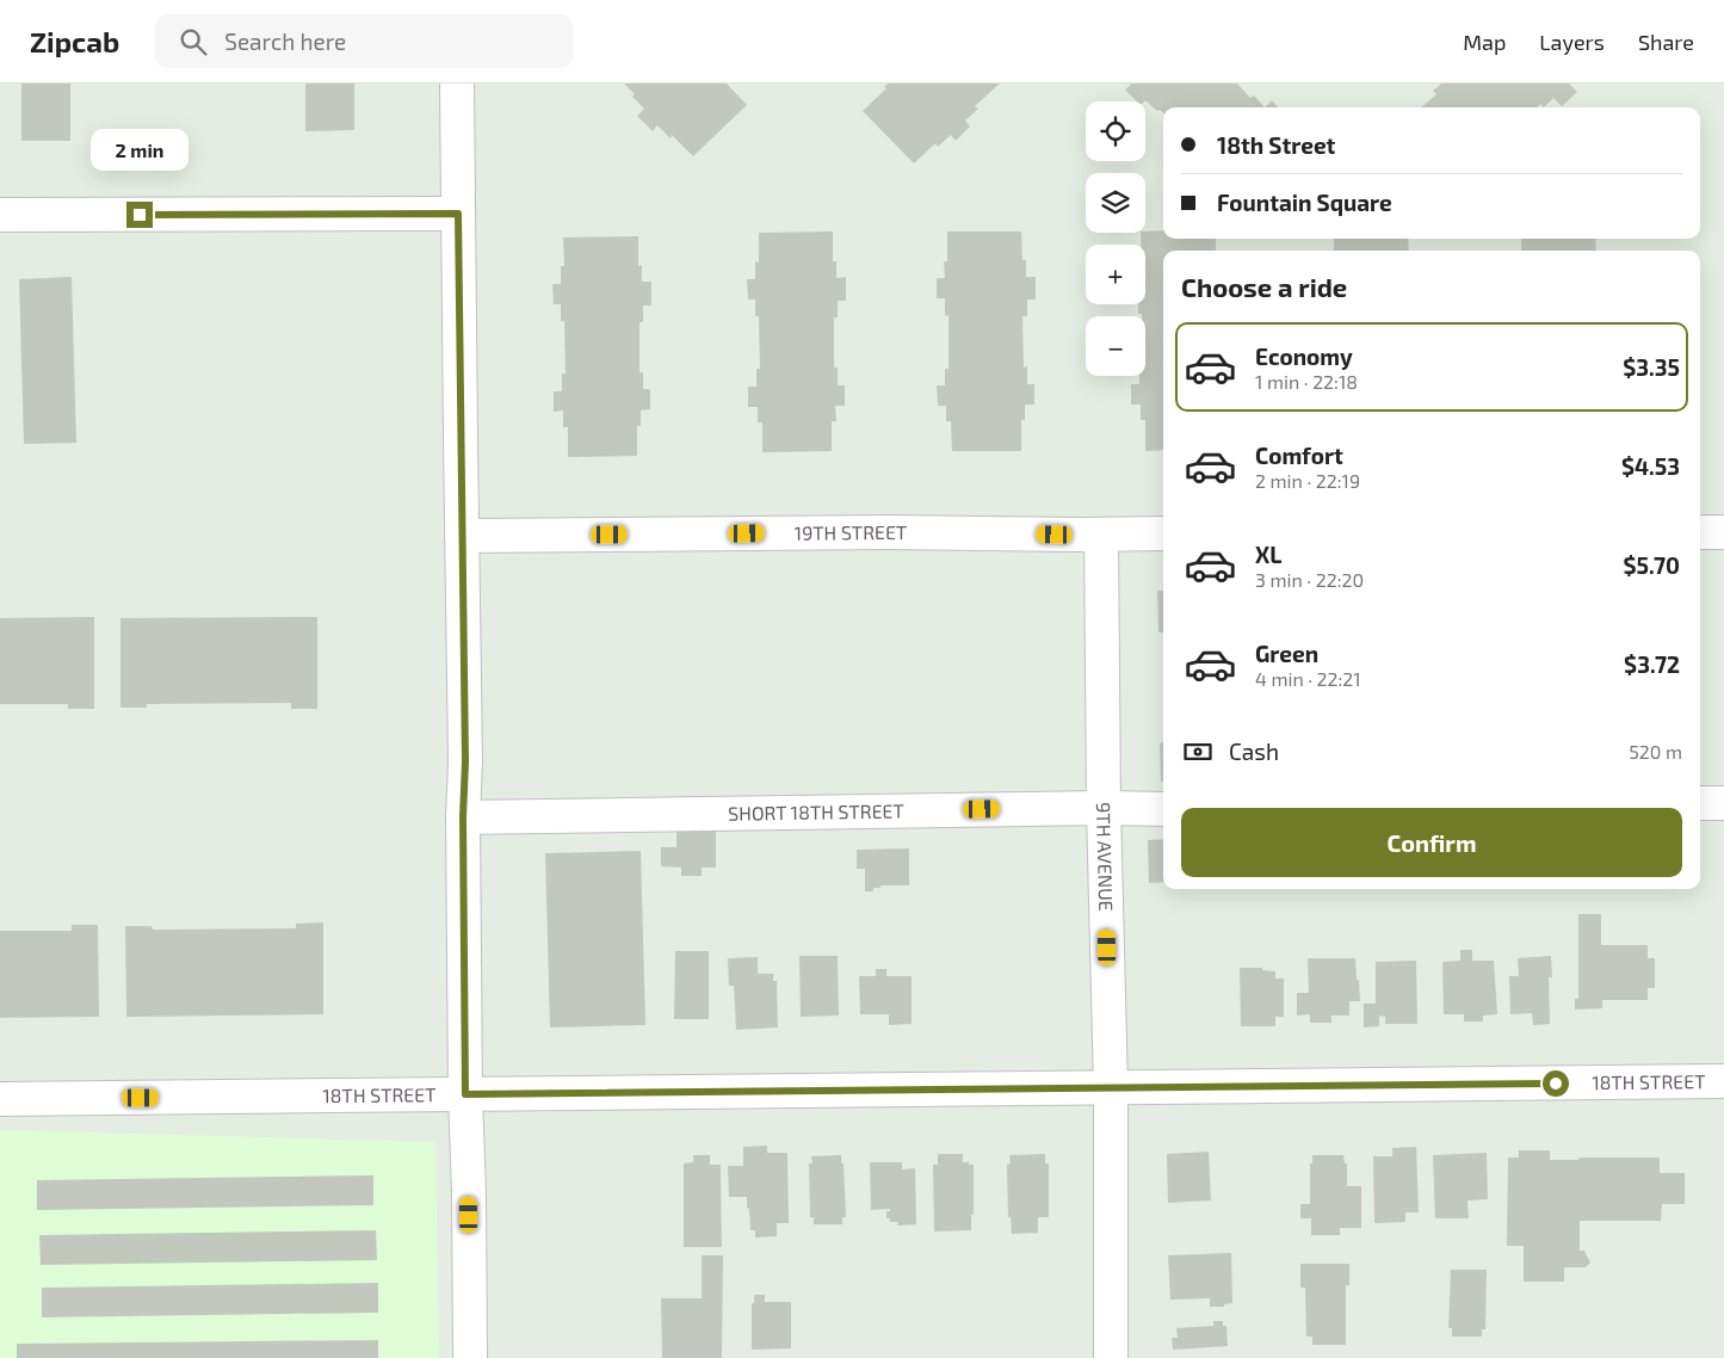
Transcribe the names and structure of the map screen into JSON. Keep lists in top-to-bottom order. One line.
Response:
{"streets":{"street":["19TH STREET","SHORT 18TH STREET","9TH AVENUE","18TH STREET"]},"crossings":[["19TH STREET","9TH AVENUE"],["SHORT 18TH STREET","9TH AVENUE"],["9TH AVENUE","18TH STREET"]],"page":{"header":"Zipcab","search":"Search here","nav":["Map","Layers","Share"],"map_buttons":["+","−"],"banner":["18th Street","Fountain Square"],"bubble":"2 min","heading":"Choose a ride","list":[{"name":"Economy","note":"1 min · 22:18","value":"$3.35"},{"name":"Comfort","note":"2 min · 22:19","value":"$4.53"},{"name":"XL","note":"3 min · 22:20","value":"$5.70"},{"name":"Green","note":"4 min · 22:21","value":"$3.72"}],"pay":["Cash","520 m"],"buttons":"Confirm"}}
